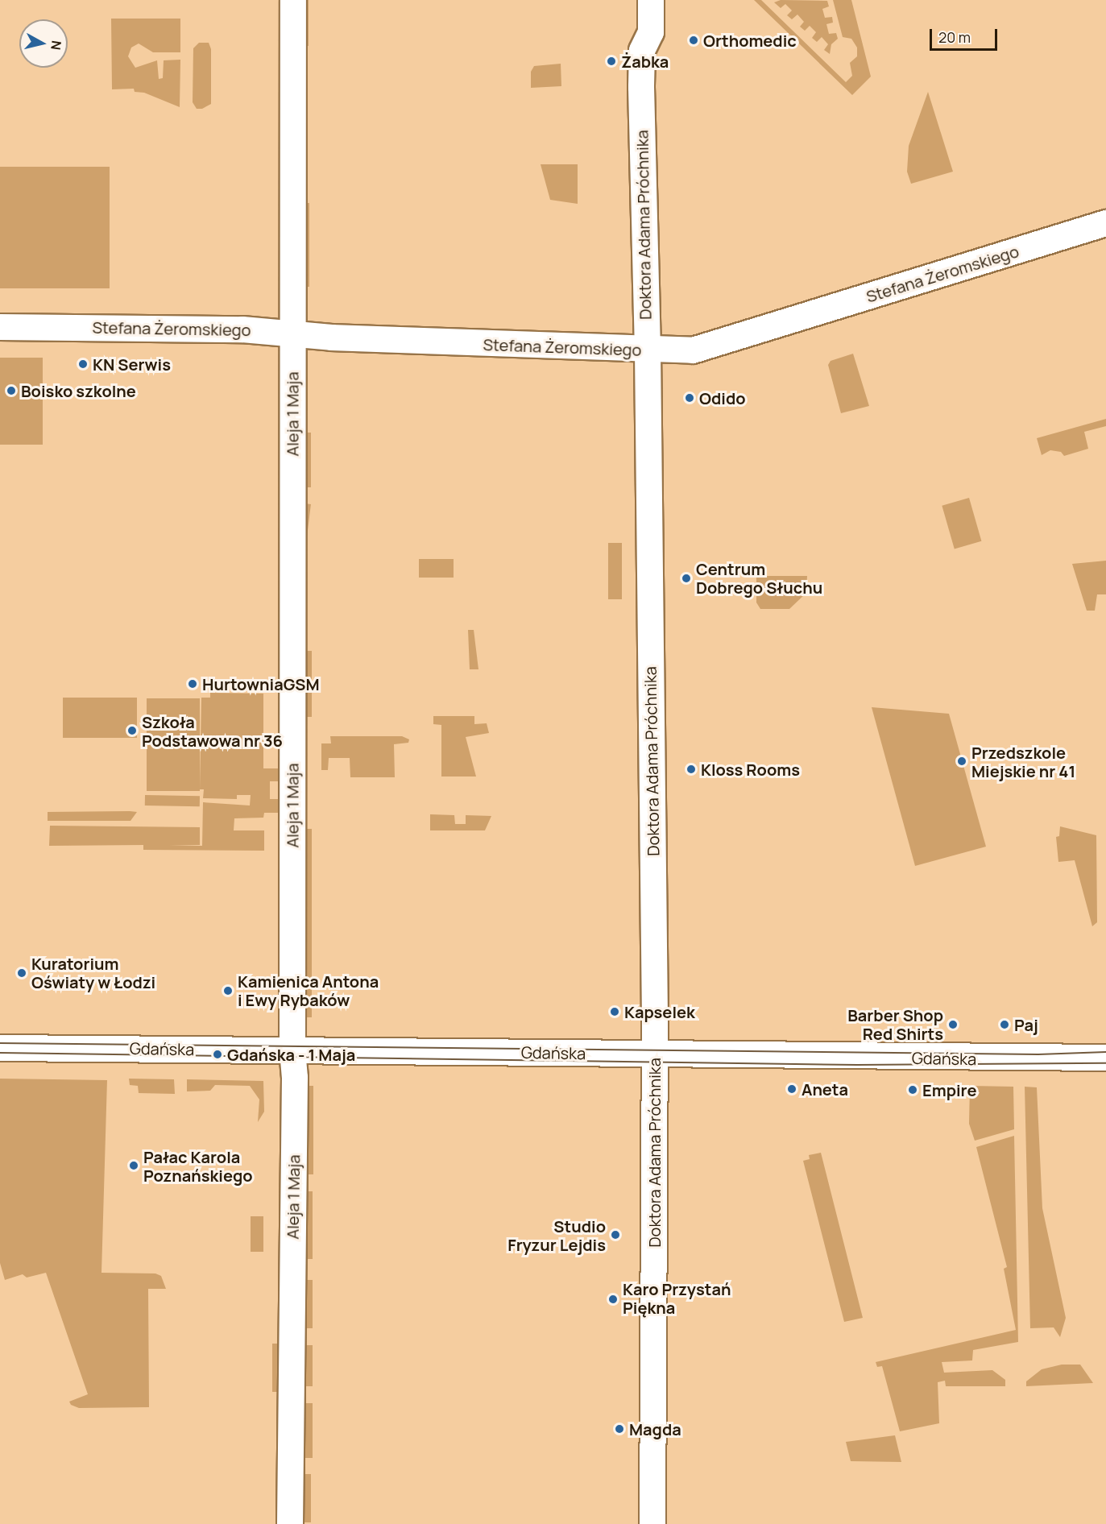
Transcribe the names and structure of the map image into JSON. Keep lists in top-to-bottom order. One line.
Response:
{"streets":{"street":["Doktora Adama Próchnika","Stefana Żeromskiego","Aleja 1 Maja","Gdańska"]},"crossings":[["Doktora Adama Próchnika","Stefana Żeromskiego"],["Doktora Adama Próchnika","Gdańska"],["Stefana Żeromskiego","Aleja 1 Maja"],["Aleja 1 Maja","Gdańska"]],"places":["Orthomedic","Żabka","KN Serwis","Boisko szkolne","Odido","Centrum Dobrego Słuchu","HurtowniaGSM","Szkoła Podstawowa nr 36","Przedszkole Miejskie nr 41","Kloss Rooms","Kuratorium Oświaty w Łodzi","Kamienica Antona i Ewy Rybaków","Kapselek","Barber Shop Red Shirts","Paj","Gdańska - 1 Maja","Aneta","Empire","Pałac Karola Poznańskiego","Studio Fryzur Lejdis","Karo Przystań Piękna","Magda"],"scale_bar":"20 m","north":"right"}
